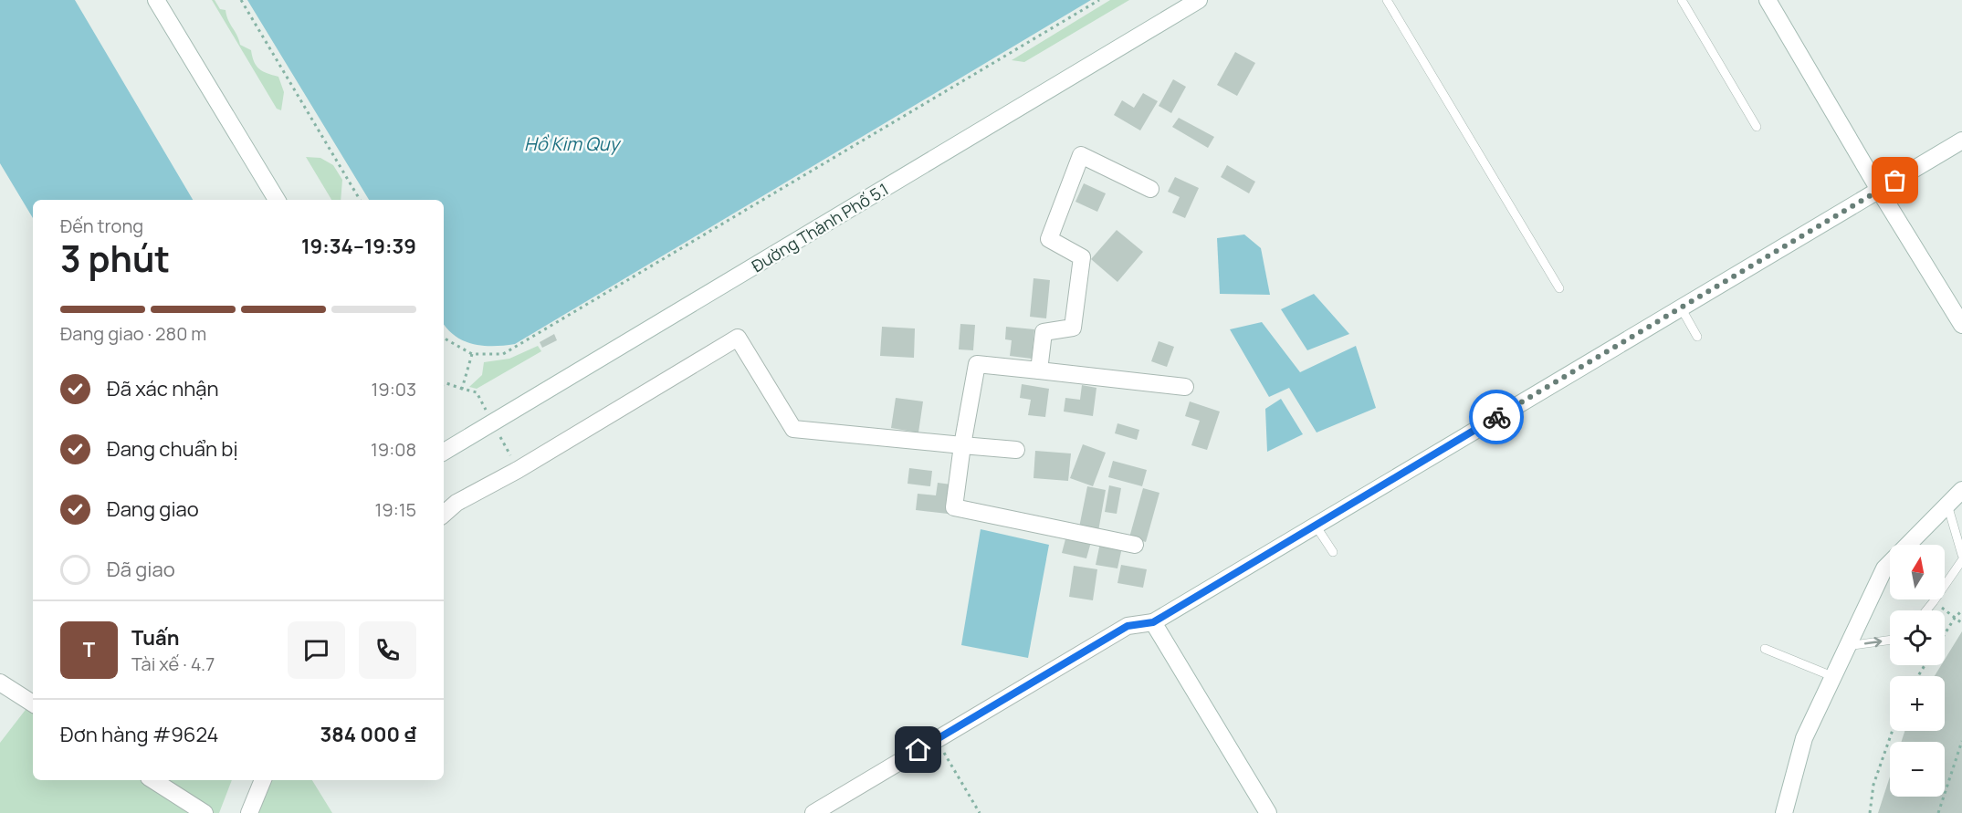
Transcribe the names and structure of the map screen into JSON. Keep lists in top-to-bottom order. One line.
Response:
{"streets":{"street":["Đường Thành Phố 5.1"]},"water":["Hồ Kim Quy"],"north":"top","page":{"heading":["3 phút","Đến trong","19:34–19:39"],"panel":["Tuấn","Tài xế · 4.7","Đơn hàng #9624","384 000 ₫"],"bar":"Đang giao · 280 m","list":[["Đã xác nhận","19:03"],["Đang chuẩn bị","19:08"],["Đang giao","19:15"],"Đã giao"],"map_buttons":["+","−"],"round":"T"}}
